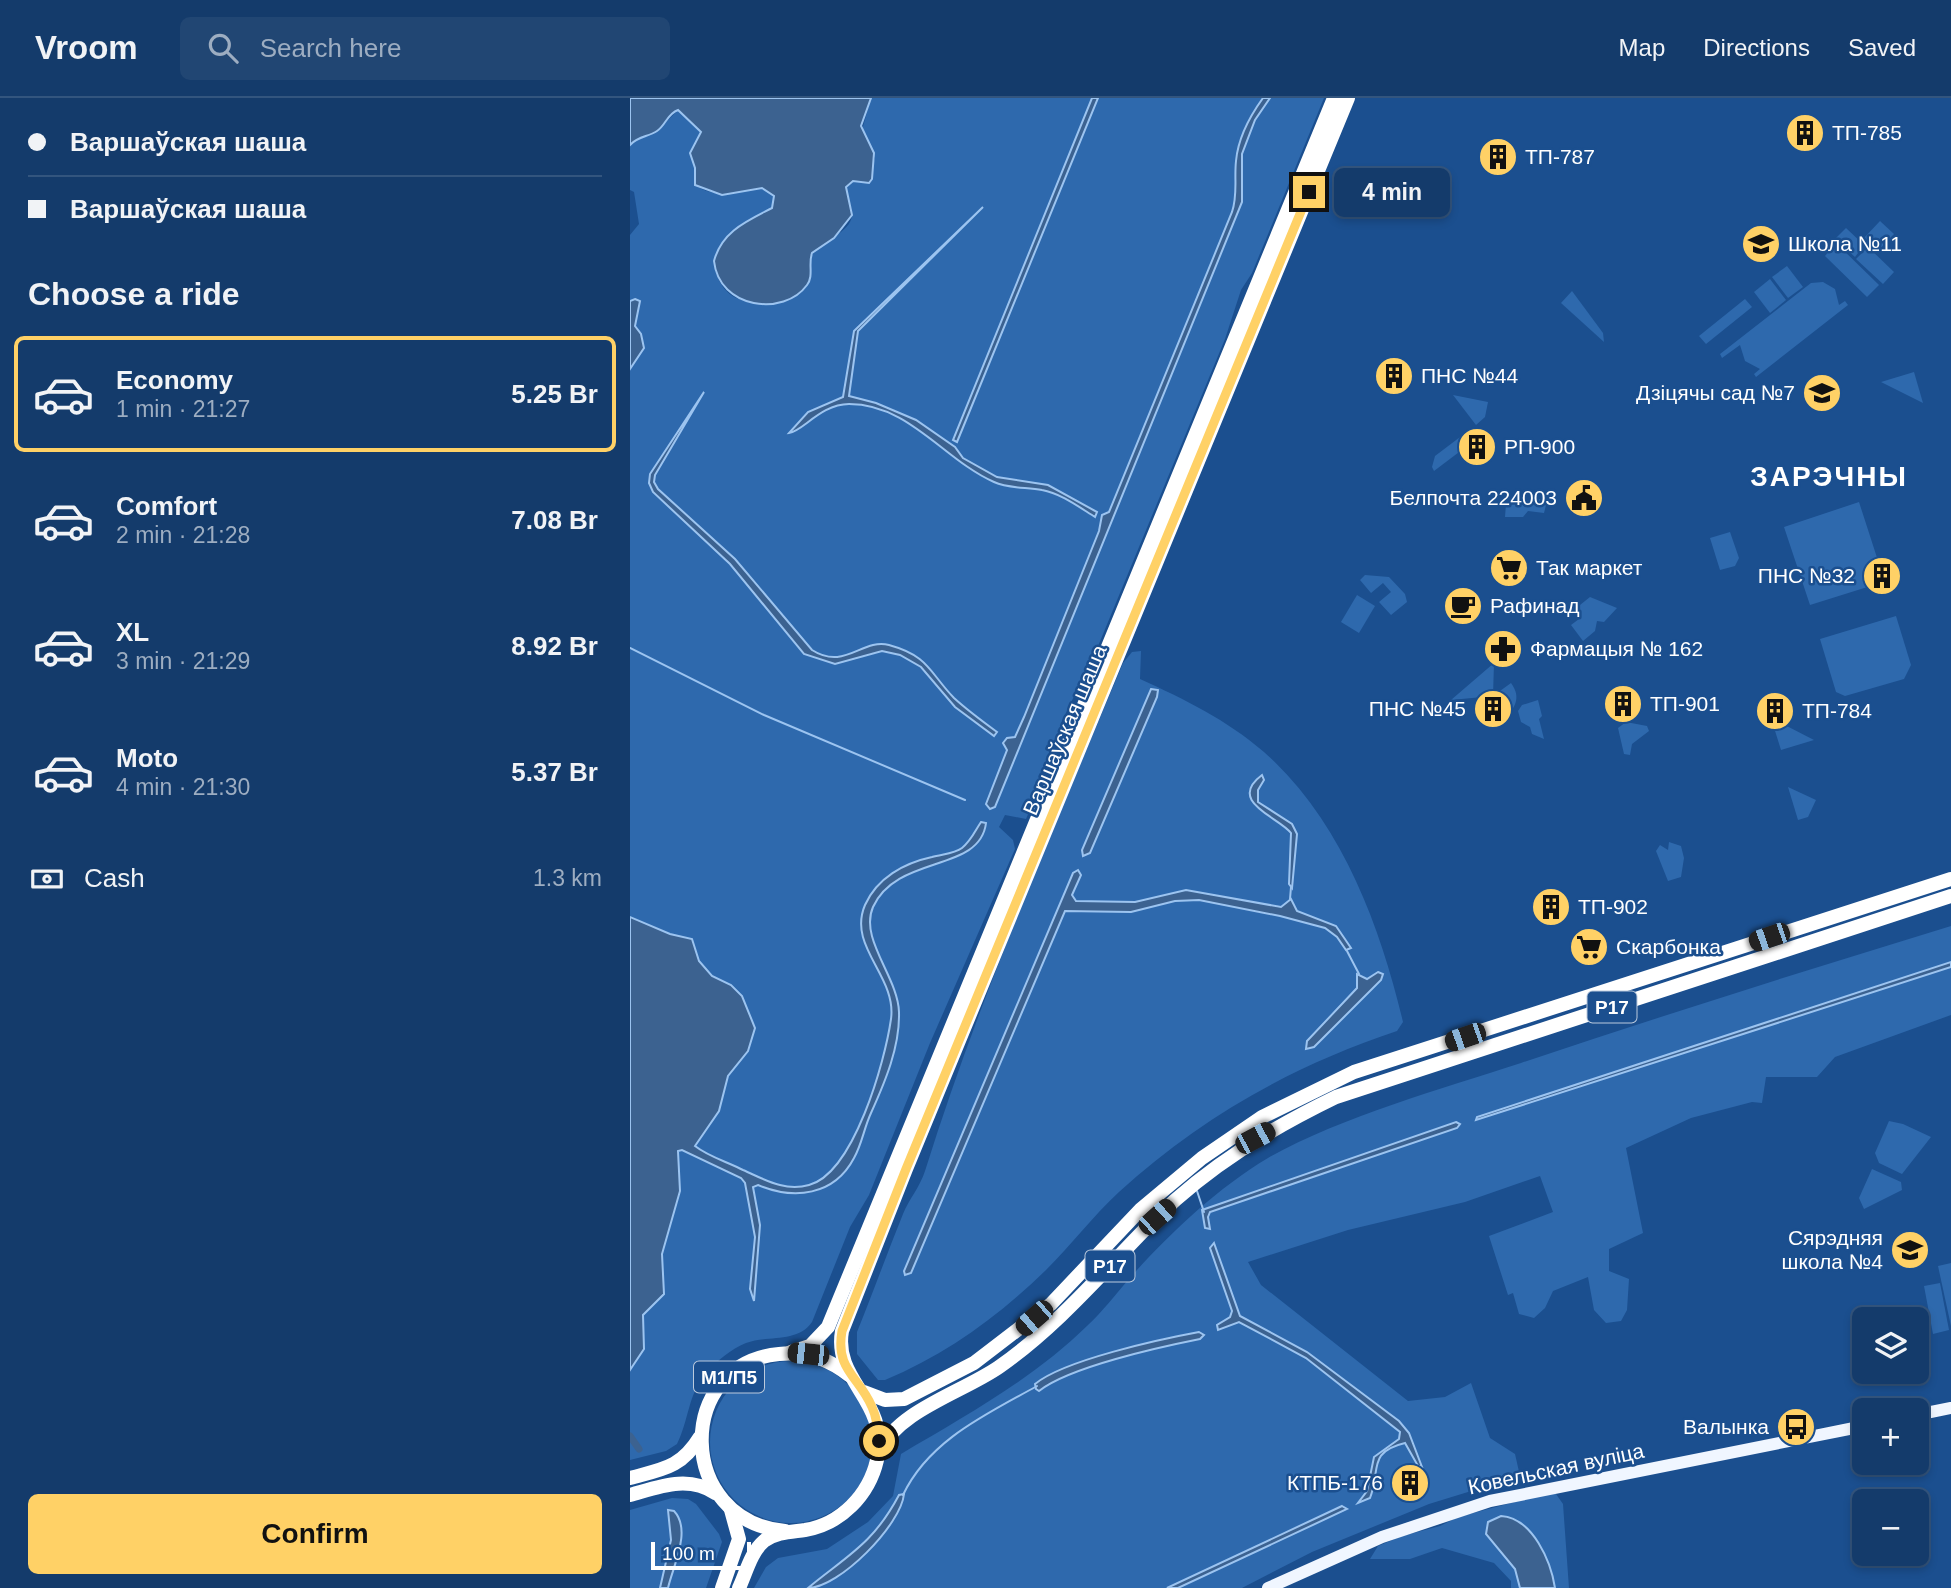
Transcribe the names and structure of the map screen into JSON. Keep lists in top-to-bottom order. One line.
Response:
{"streets":{"highway":["Варшаўская шаша","Р17","М1/П5"],"main road":["Ковельская вуліца"]},"crossings":[["Варшаўская шаша","Р17"]],"districts":["ЗАРЭЧНЫ"],"places":{"building":["ТП-785","ТП-787","ПНС №44","РП-900","ПНС №32","ТП-901","ПНС №45","ТП-784","ТП-902","КТПБ-176"],"school or university":["Школа №11","Дзіцячы сад №7","Сярэдняя школа №4"],"public building":["Белпочта 224003"],"supermarket":["Так маркет","Скарбонка"],"cafe":["Рафинад"],"pharmacy":["Фармацыя № 162"],"bus stop":["Валынка"]},"scale_bar":"100 m","page":{"header":"Vroom","search":"Search here","nav":["Map","Directions","Saved"],"banner":["Варшаўская шаша","Варшаўская шаша"],"bubble":"4 min","heading":"Choose a ride","list":[{"name":"Economy","note":"1 min · 21:27","value":"5.25 Br"},{"name":"Comfort","note":"2 min · 21:28","value":"7.08 Br"},{"name":"XL","note":"3 min · 21:29","value":"8.92 Br"},{"name":"Moto","note":"4 min · 21:30","value":"5.37 Br"}],"pay":["Cash","1.3 km"],"map_buttons":["+","−"],"buttons":"Confirm","scale":"100 m"}}
